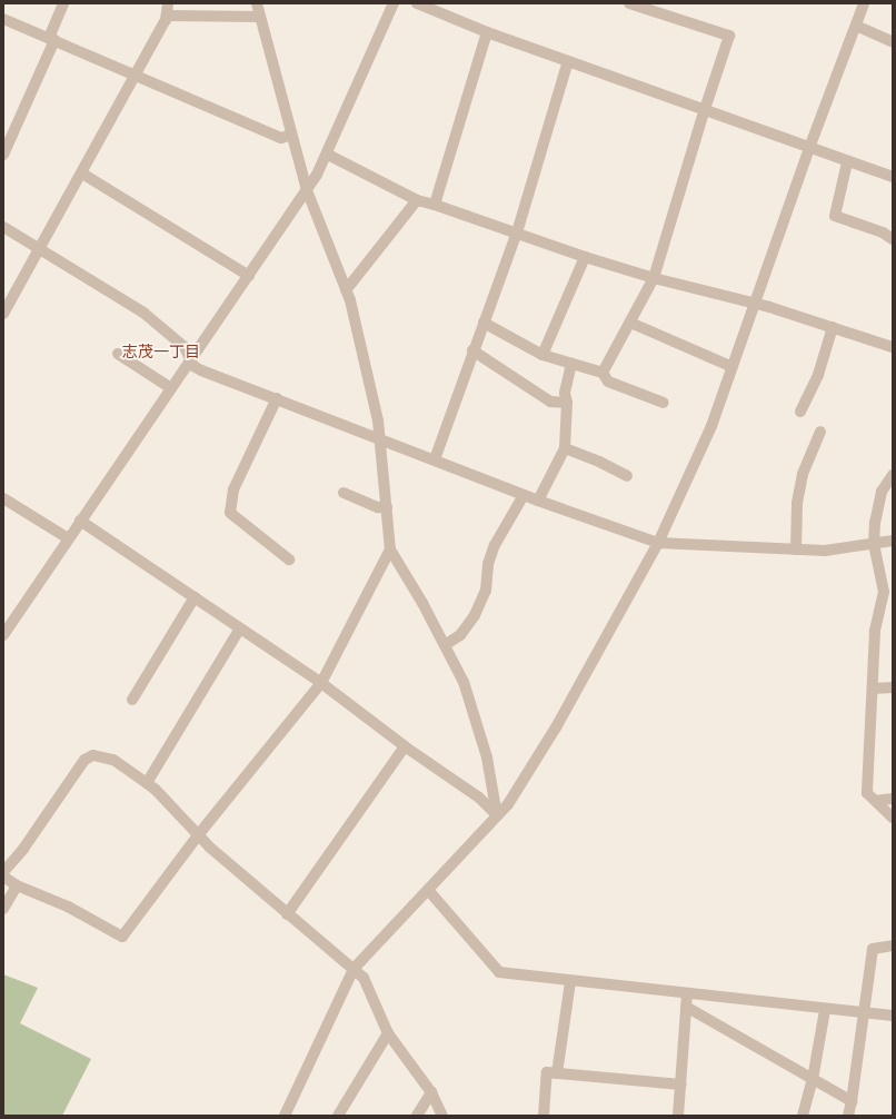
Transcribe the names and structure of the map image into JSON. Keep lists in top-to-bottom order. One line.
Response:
{"districts":["志茂一丁目"]}
